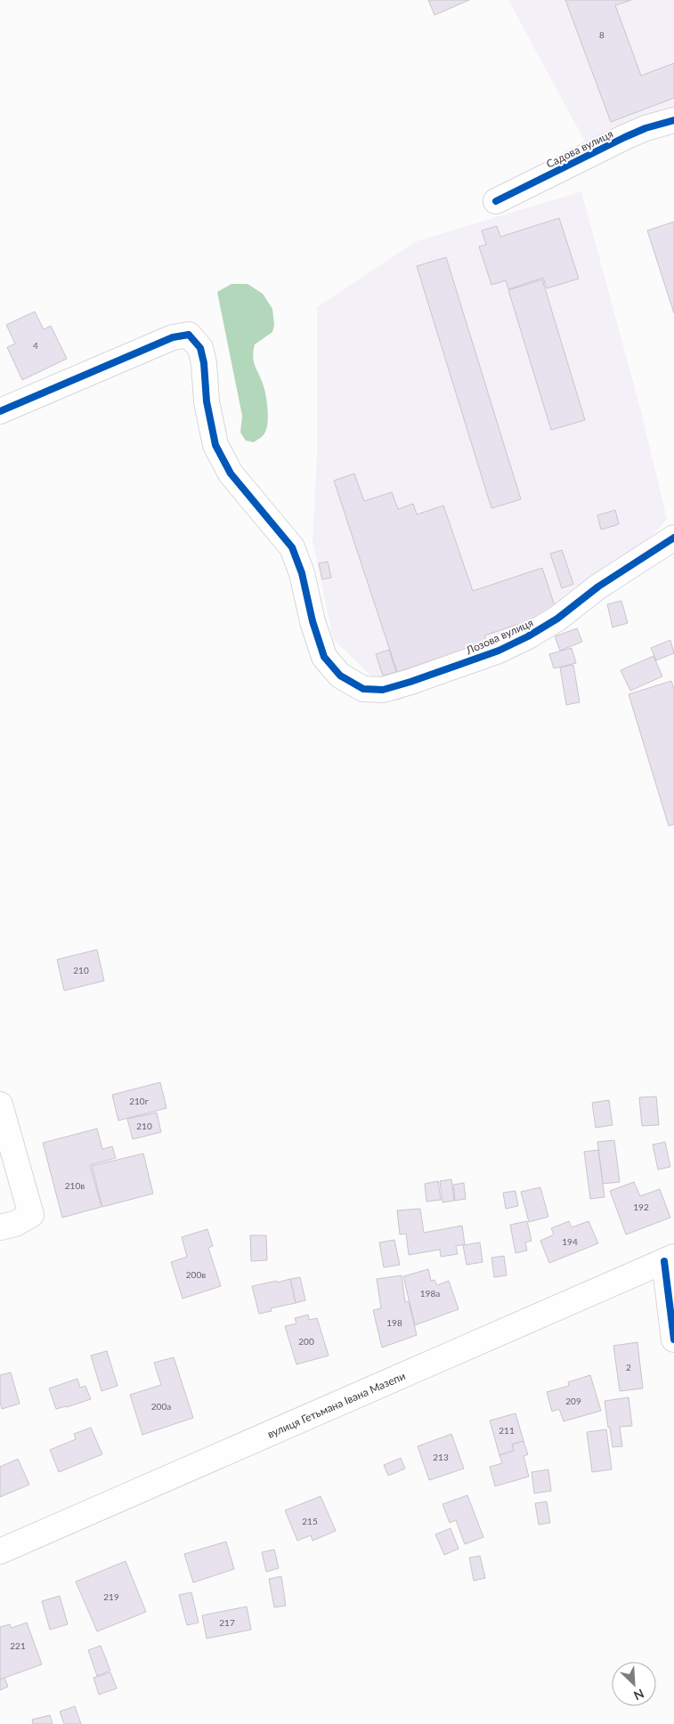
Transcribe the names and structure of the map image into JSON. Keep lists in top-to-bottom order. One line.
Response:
{"streets":{"street":["Садова вулиця","Лозова вулиця","вулиця Гетьмана Івана Мазепи"]},"house_numbers":["8","4","210","210г","210","210в","192","194","200в","198а","198","200","2","209","200а","211","213","215","219","217","221"],"north":"bottom right"}
